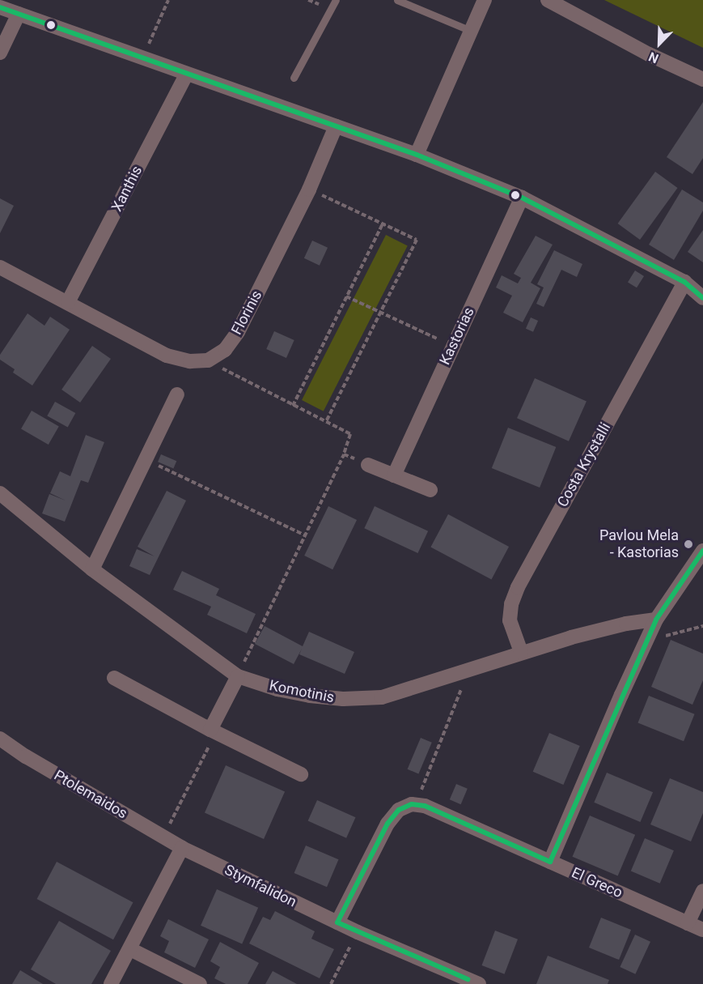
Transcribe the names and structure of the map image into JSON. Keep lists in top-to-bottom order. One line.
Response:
{"streets":{"street":["Xanthis","Florinis","Kastorias","Costa Krystalli","Komotinis","Ptolemaidos","El Greco","Stymfalidon"]},"crossings":[["Costa Krystalli","Komotinis"],["Ptolemaidos","Stymfalidon"]],"places":["Pavlou Mela - Kastorias"],"north":"bottom left"}
